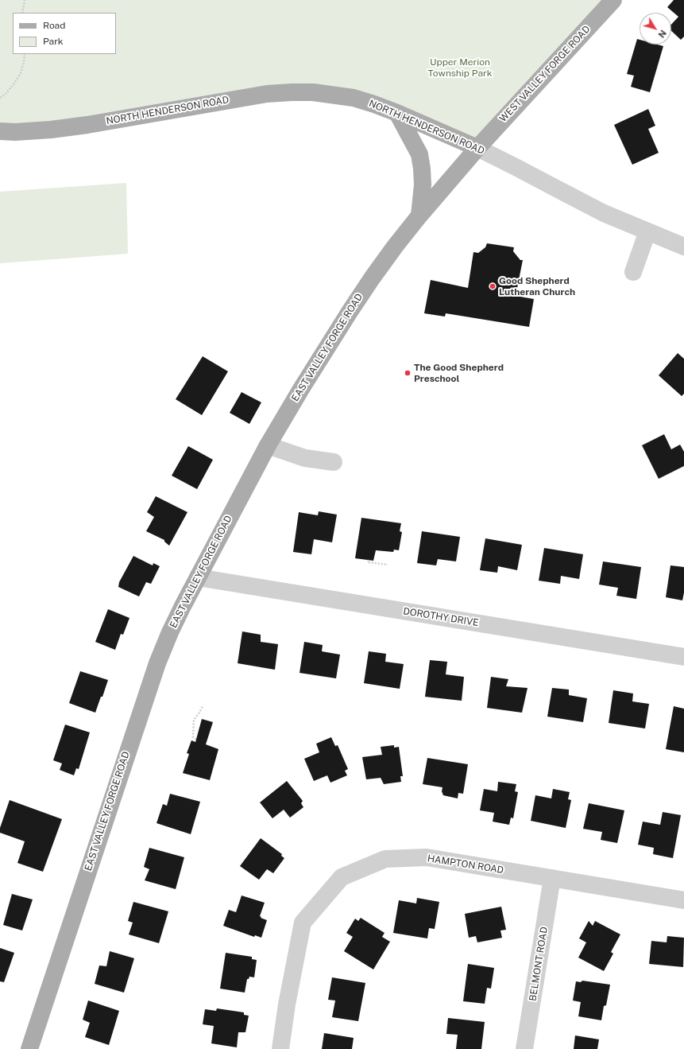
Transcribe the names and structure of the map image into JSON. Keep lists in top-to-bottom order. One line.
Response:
{"streets":{"main road":["WEST VALLEY FORGE ROAD","NORTH HENDERSON ROAD","EAST VALLEY FORGE ROAD"],"street":["DOROTHY DRIVE","HAMPTON ROAD","BELMONT ROAD"]},"crossings":[["WEST VALLEY FORGE ROAD","NORTH HENDERSON ROAD"],["WEST VALLEY FORGE ROAD","EAST VALLEY FORGE ROAD"],["NORTH HENDERSON ROAD","EAST VALLEY FORGE ROAD"],["EAST VALLEY FORGE ROAD","DOROTHY DRIVE"],["HAMPTON ROAD","BELMONT ROAD"]],"parks":["Upper Merion Township Park"],"places":["Good Shepherd Lutheran Church","The Good Shepherd Preschool"],"legend":["Road","Park"],"north":"bottom right"}
